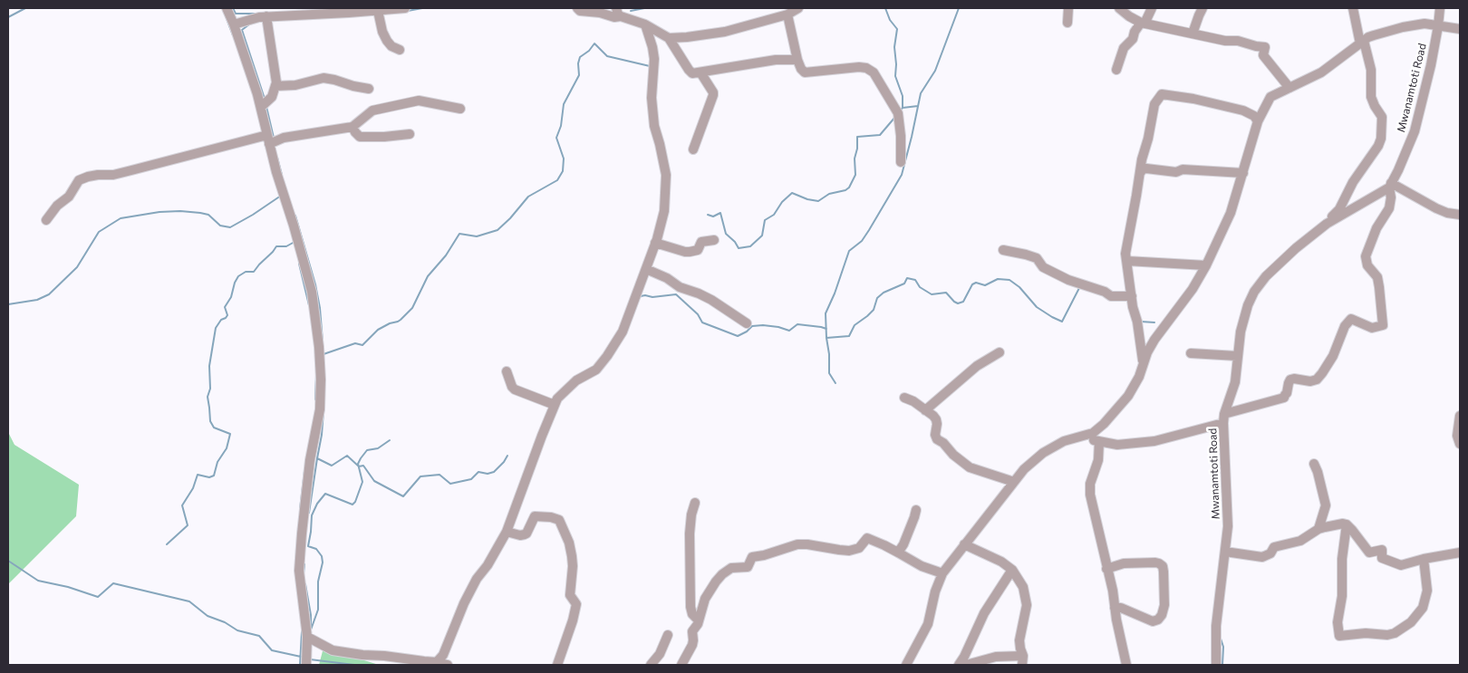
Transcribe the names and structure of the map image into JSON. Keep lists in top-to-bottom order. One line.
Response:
{"streets":{"street":["Mwanamtoti Road"]}}
